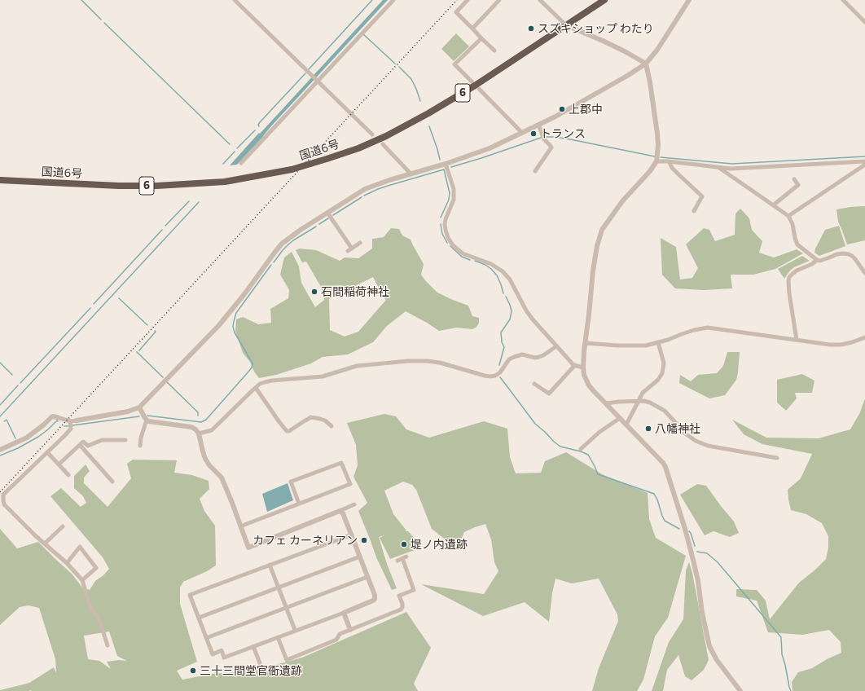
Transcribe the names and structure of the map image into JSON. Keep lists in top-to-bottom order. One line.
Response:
{"streets":{"highway":["6","国道6号"]},"places":["スズキショップ わたり","上郡中","トランス","石間稲荷神社","八幡神社","カフェ カーネリアン","堤ノ内遺跡","三十三間堂官衙遺跡"]}
